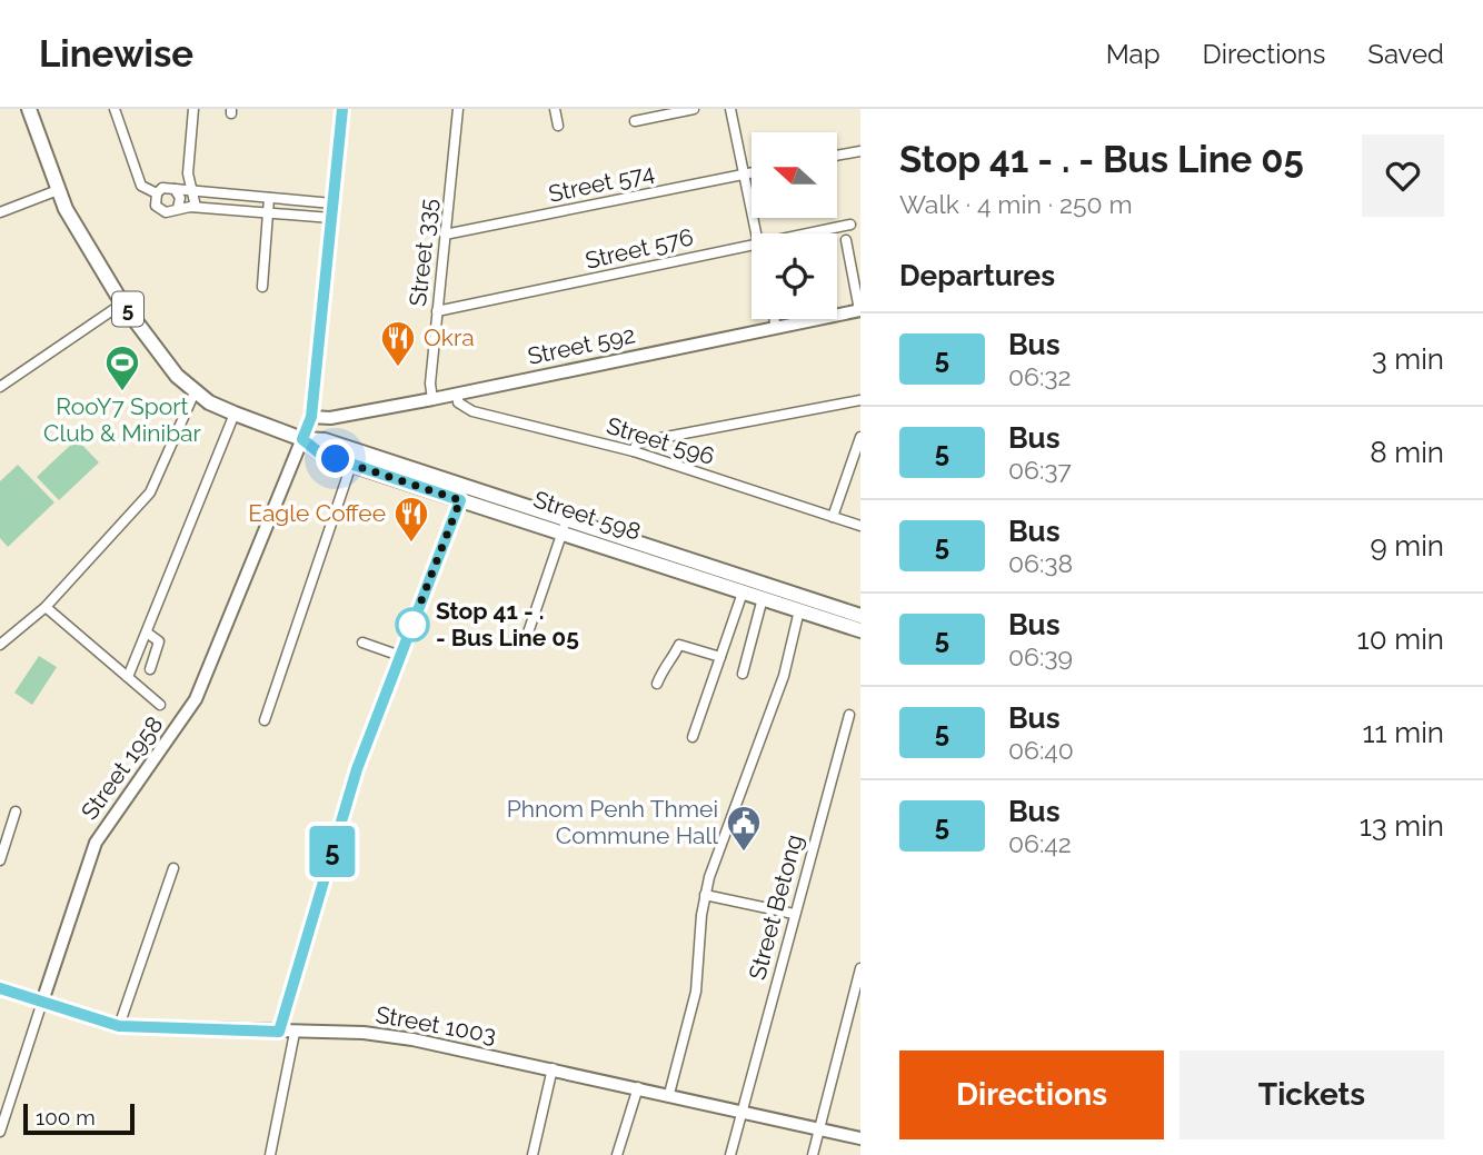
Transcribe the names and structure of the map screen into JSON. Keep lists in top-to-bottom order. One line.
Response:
{"streets":{"main road":["5","Street 598"],"street":["Street 574","Street 576","Street 335","Street 592","Street 596","Street 1958","Street Betong","Street 1003"]},"crossings":[["Street 574","Street 335"],["Street 576","Street 335"],["Street 335","Street 592"],["Street 592","Street 596"],["Street 592","Street 1958"],["Street 598","Street 1958"],["Street 1958","Street 1003"],["Street Betong","Street 1003"]],"places":{"restaurant":["Okra","Eagle Coffee"],"sports":["RooY7 Sport Club & Minibar"],"other":["Stop 41 - . - Bus Line 05"],"public building":["Phnom Penh Thmei Commune Hall"]},"lines":["bus line 5"],"scale_bar":"100 m","north":"left","page":{"header":"Linewise","nav":["Map","Directions","Saved"],"on_map":"5","heading":[["Stop 41 - . - Bus Line 05","Walk · 4 min · 250 m"],"Departures"],"list":[{"mark":"5","name":"Bus","note":"06:32","value":"3 min"},{"mark":"5","name":"Bus","note":"06:37","value":"8 min"},{"mark":"5","name":"Bus","note":"06:38","value":"9 min"},{"mark":"5","name":"Bus","note":"06:39","value":"10 min"},{"mark":"5","name":"Bus","note":"06:40","value":"11 min"},{"mark":"5","name":"Bus","note":"06:42","value":"13 min"}],"buttons":["Directions","Tickets"],"scale":"100 m"}}
